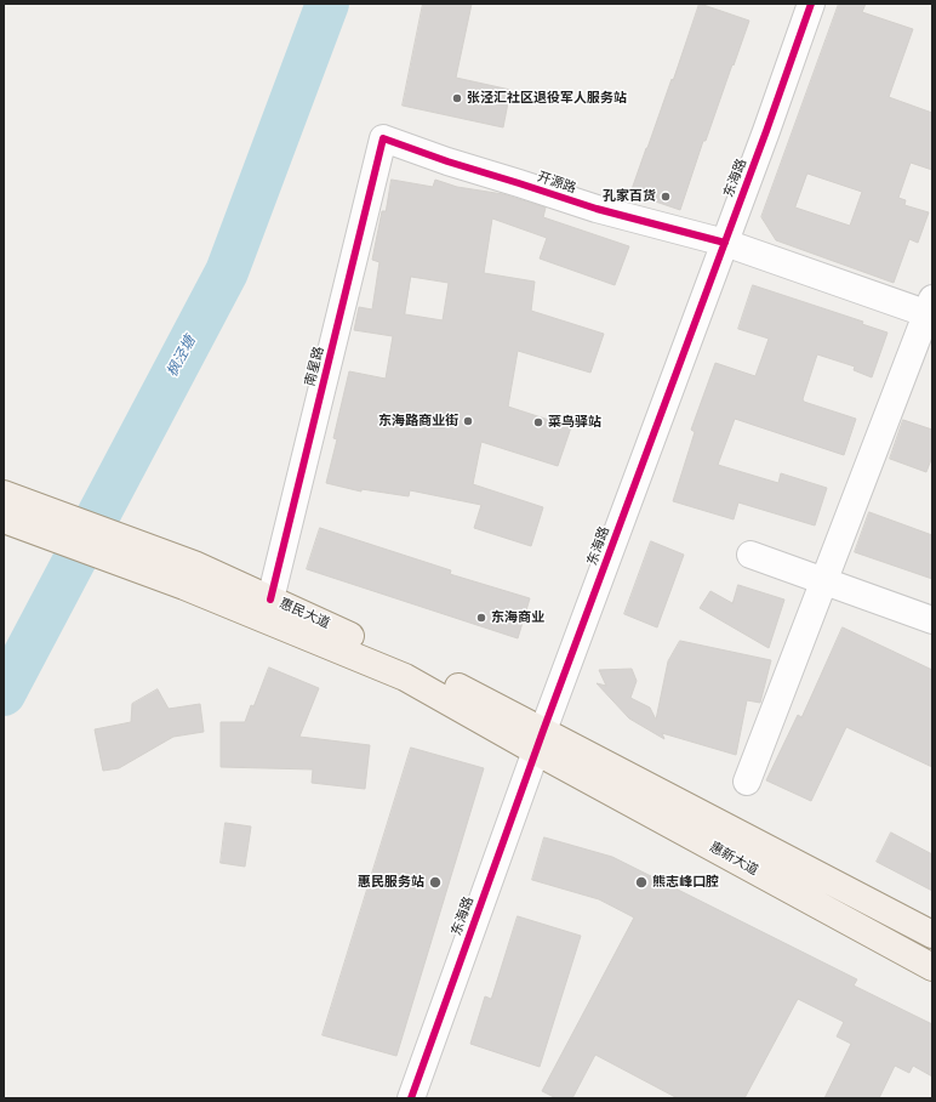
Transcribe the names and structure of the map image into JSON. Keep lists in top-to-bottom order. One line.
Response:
{"streets":{"main road":["惠民大道","惠新大道"],"street":["东海路","开源路","南星路"]},"crossings":[["东海路","开源路"],["东海路","惠民大道"],["东海路","惠新大道"],["开源路","南星路"],["南星路","惠民大道"],["惠民大道","惠新大道"]],"water":["枫泾塘"],"places":["张泾汇社区退役军人服务站","孔家百货","东海路商业街","菜鸟驿站","东海商业","惠民服务站","熊志峰口腔"]}
